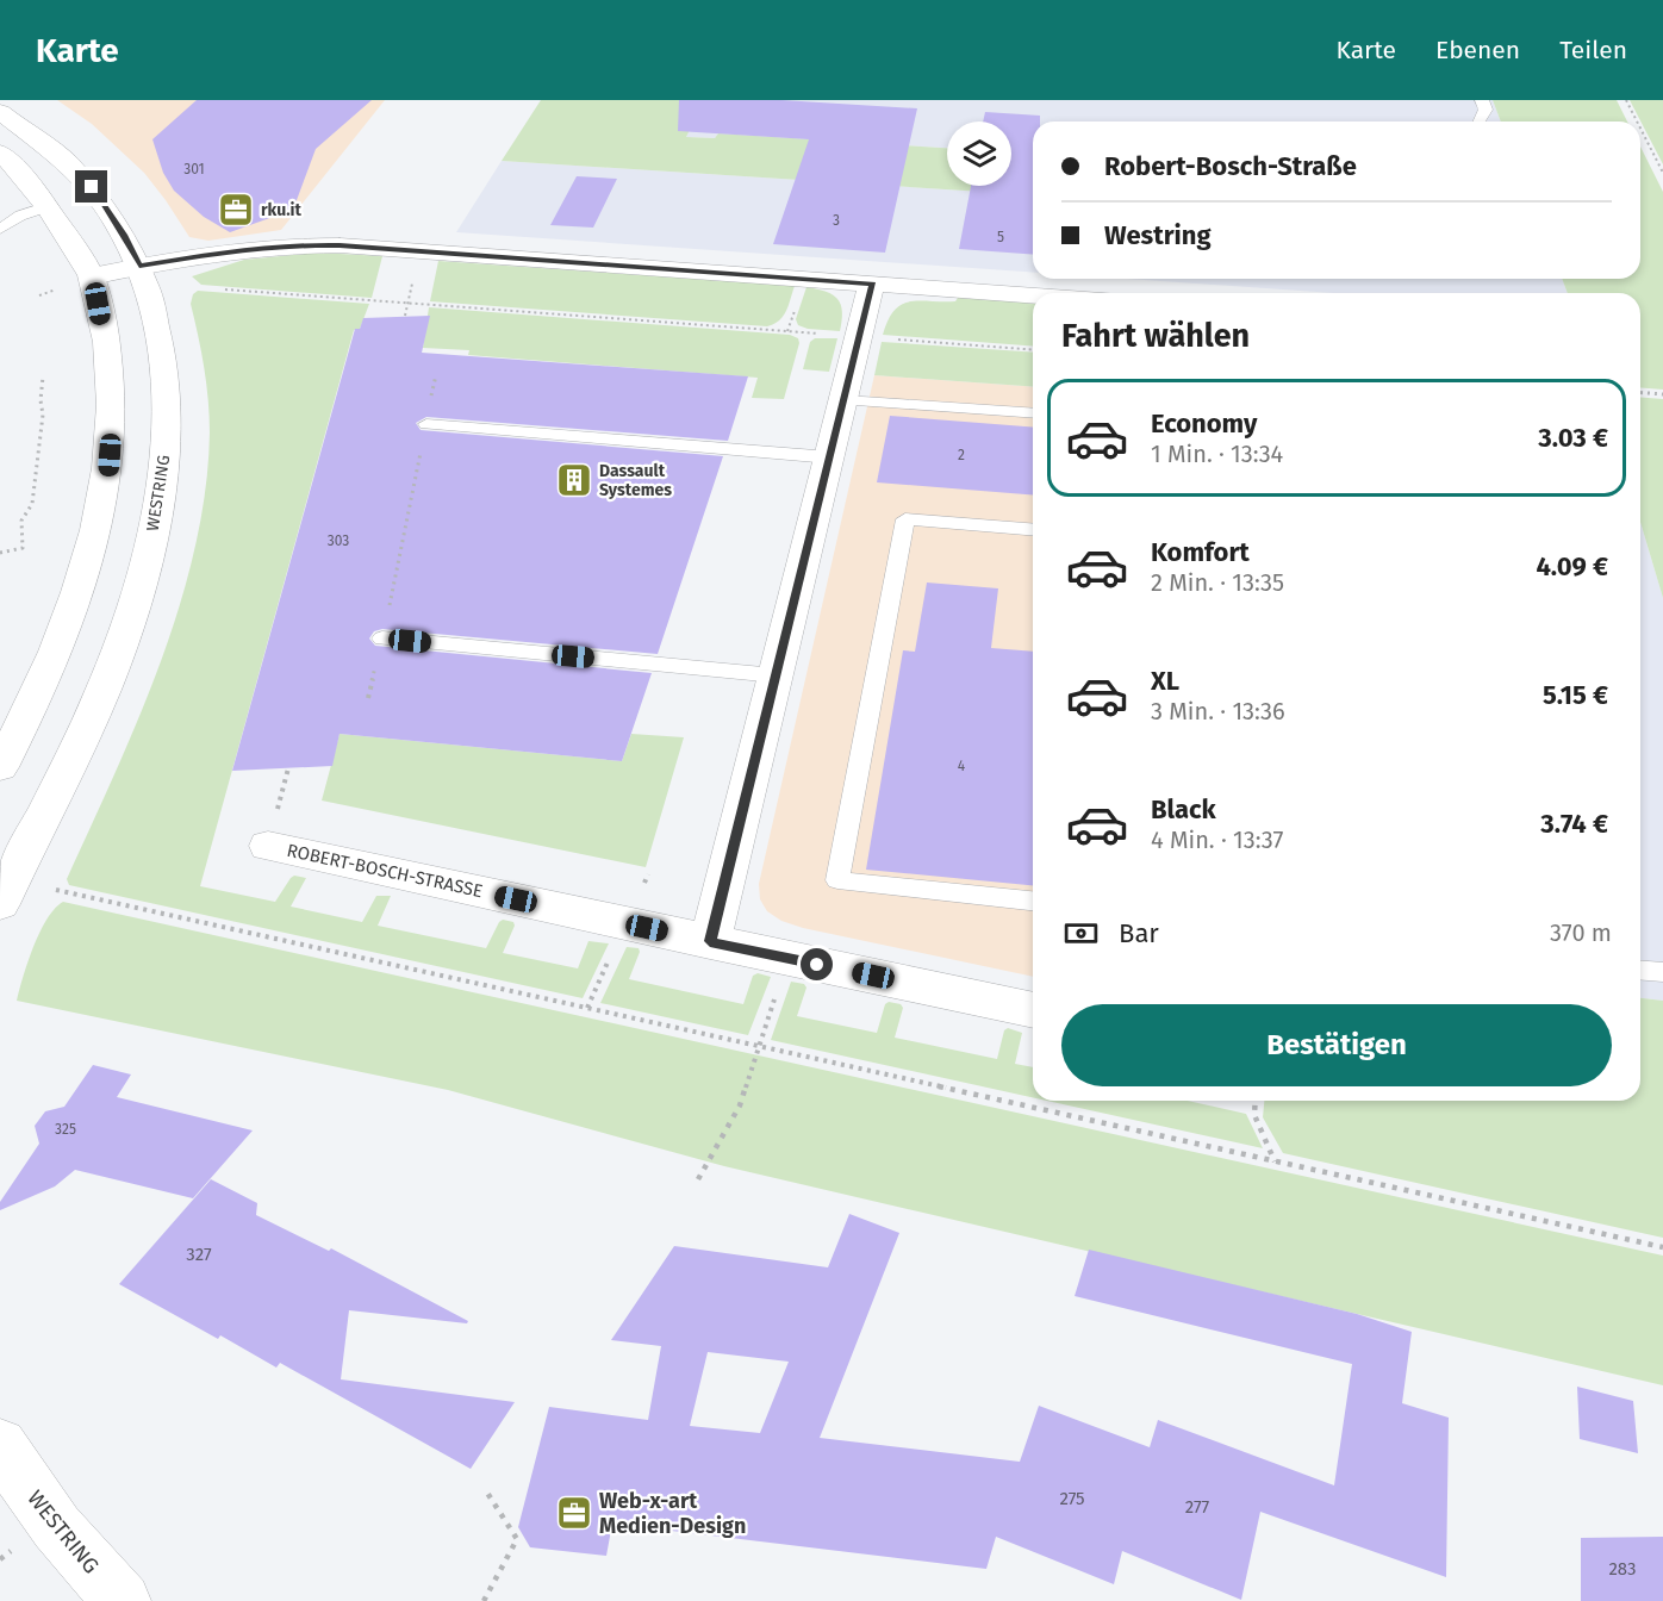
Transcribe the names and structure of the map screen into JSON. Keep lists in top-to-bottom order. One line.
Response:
{"streets":{"street":["WESTRING","ROBERT-BOSCH-STRASSE"]},"places":{"office":["rku.it","Web-x-art Medien-Design"],"building":["Dassault Systemes"]},"house_numbers":["301","3","5","2","303","4","325","327","275","277","283"],"page":{"header":"Karte","nav":["Karte","Ebenen","Teilen"],"banner":["Robert-Bosch-Straße","Westring"],"heading":"Fahrt wählen","list":[{"name":"Economy","note":"1 Min. · 13:34","value":"3.03 €"},{"name":"Komfort","note":"2 Min. · 13:35","value":"4.09 €"},{"name":"XL","note":"3 Min. · 13:36","value":"5.15 €"},{"name":"Black","note":"4 Min. · 13:37","value":"3.74 €"}],"pay":["Bar","370 m"],"buttons":"Bestätigen"}}
